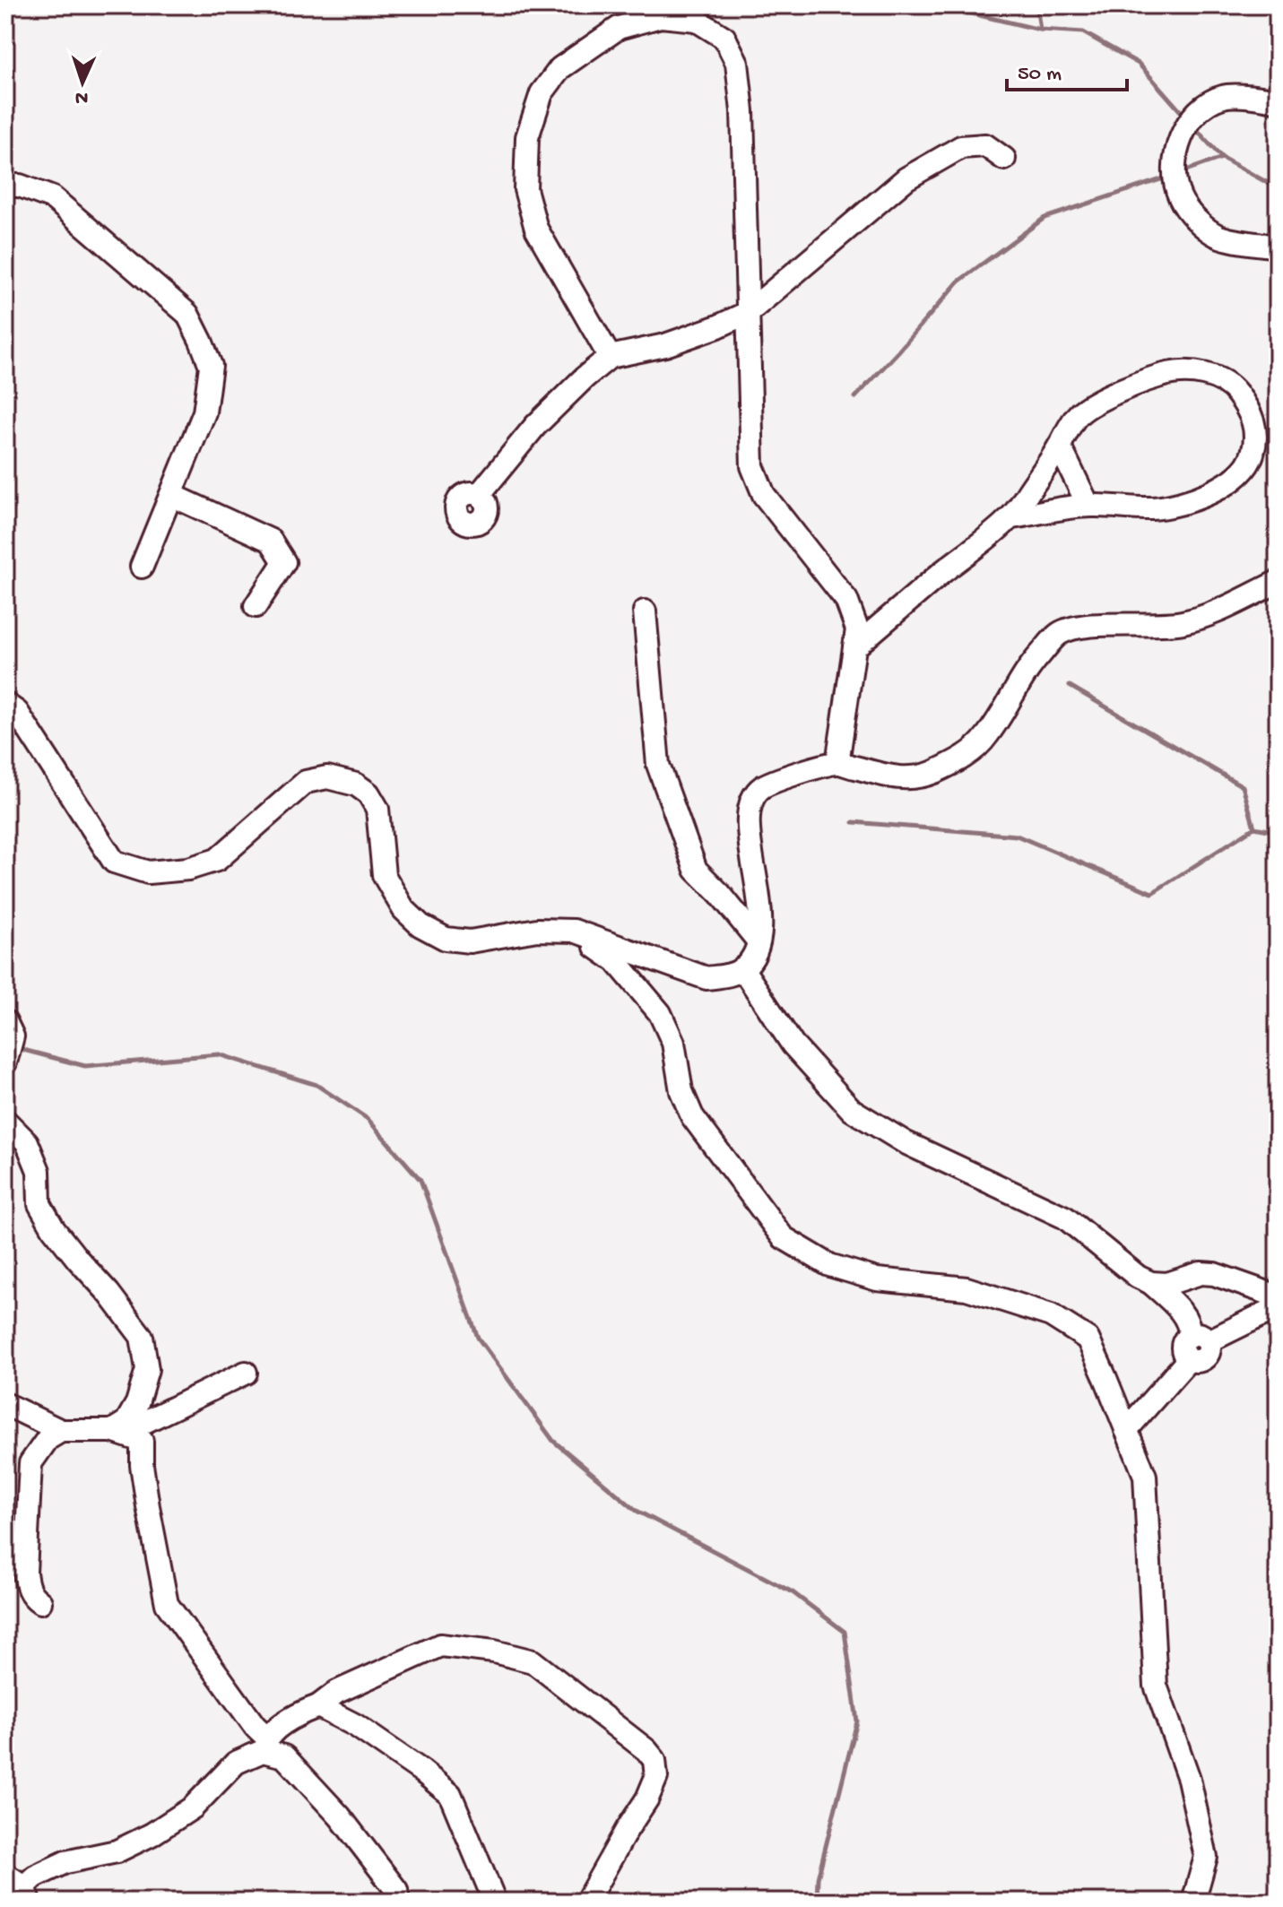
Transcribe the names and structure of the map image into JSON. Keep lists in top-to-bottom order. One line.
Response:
{"scale_bar":"50 m","north":"bottom"}
